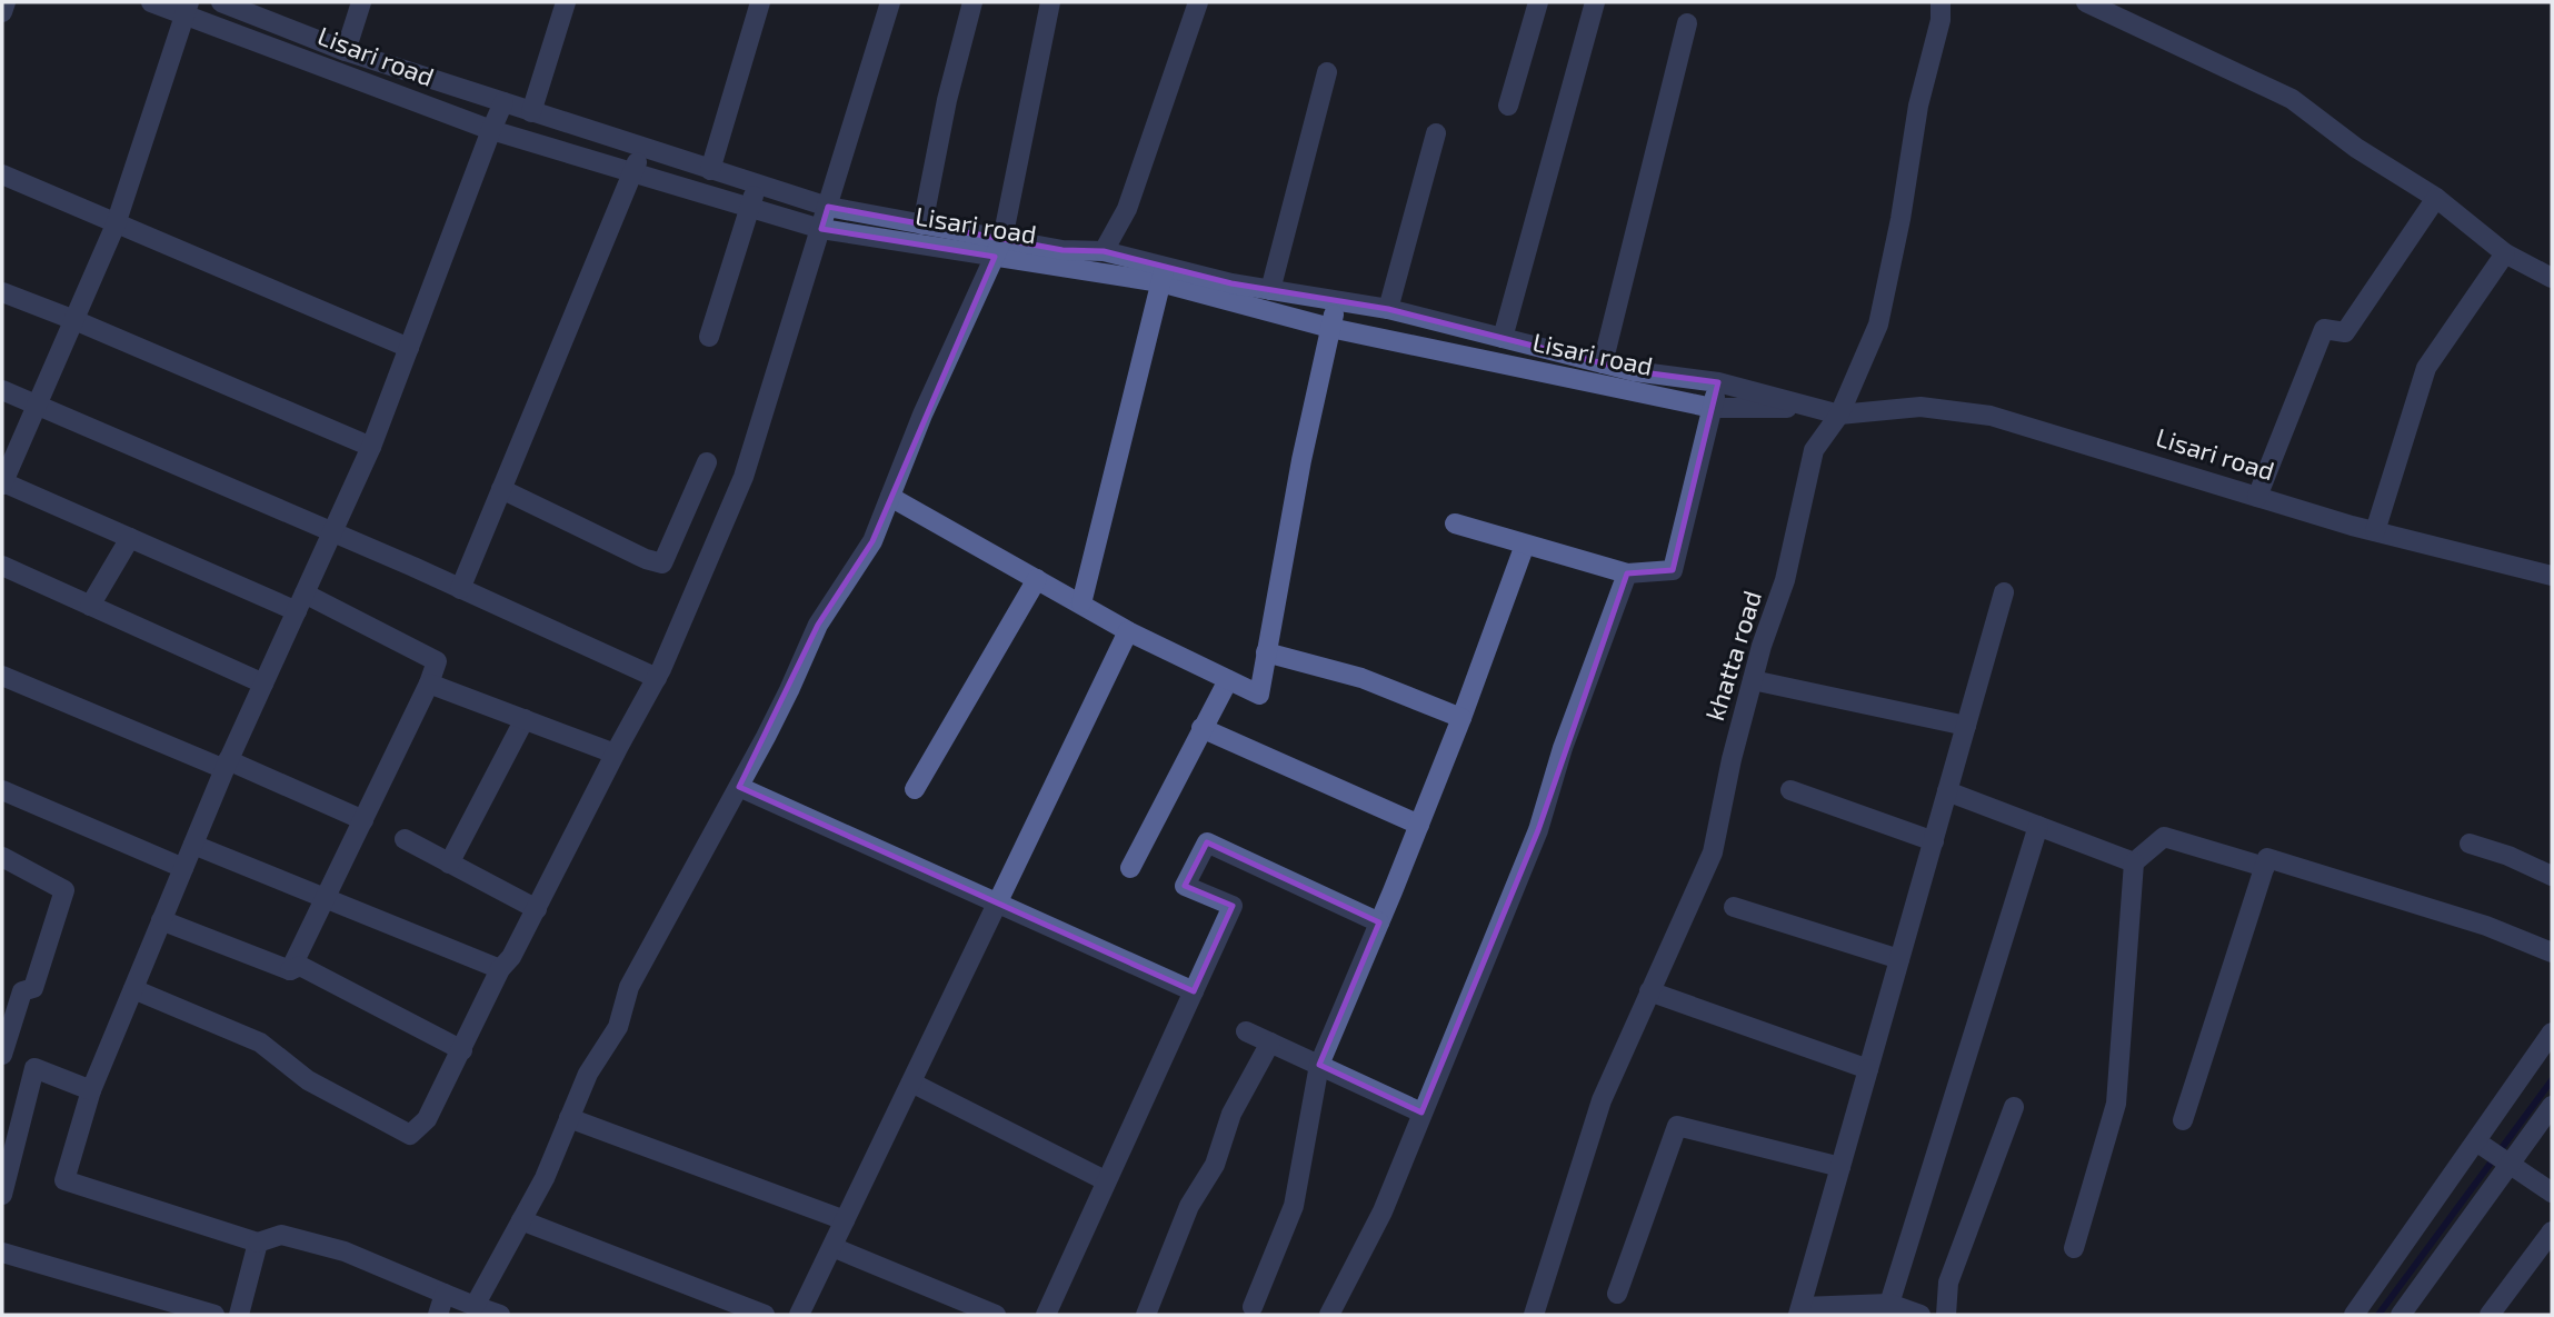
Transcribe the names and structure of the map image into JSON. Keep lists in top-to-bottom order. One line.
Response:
{"streets":{"street":["Lisari road","khatta road"]},"crossings":[["Lisari road","khatta road"]]}
